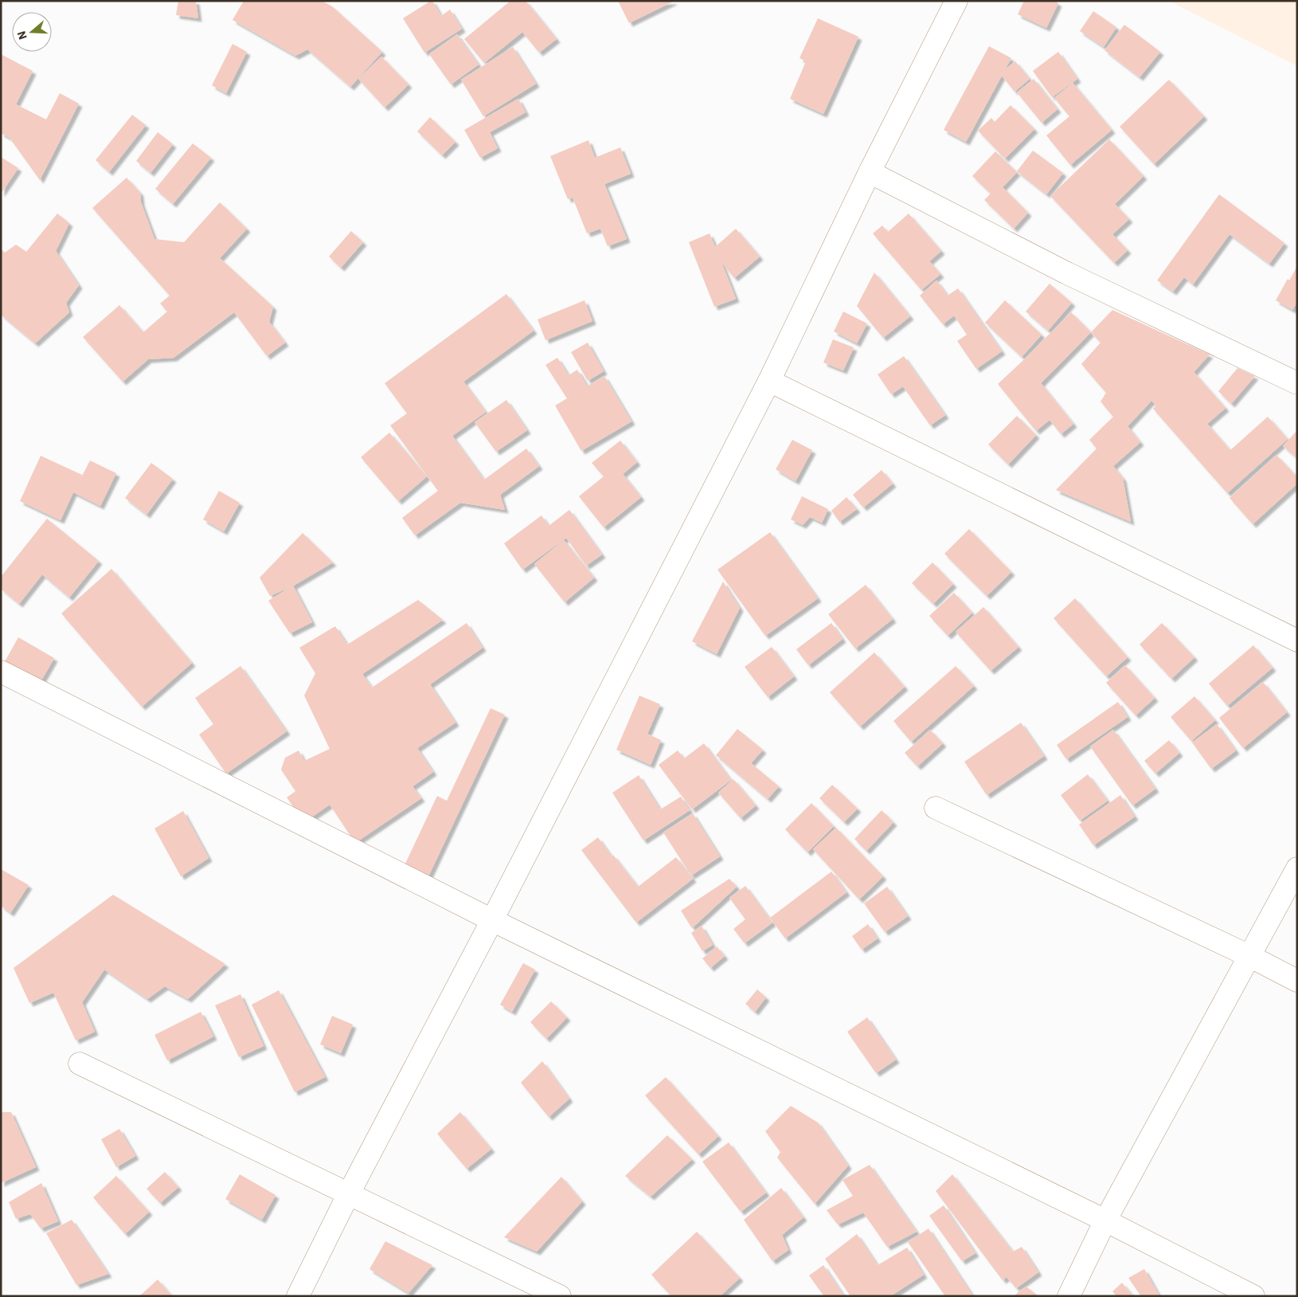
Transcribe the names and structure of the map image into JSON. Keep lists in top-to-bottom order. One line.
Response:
{"north":"left"}
